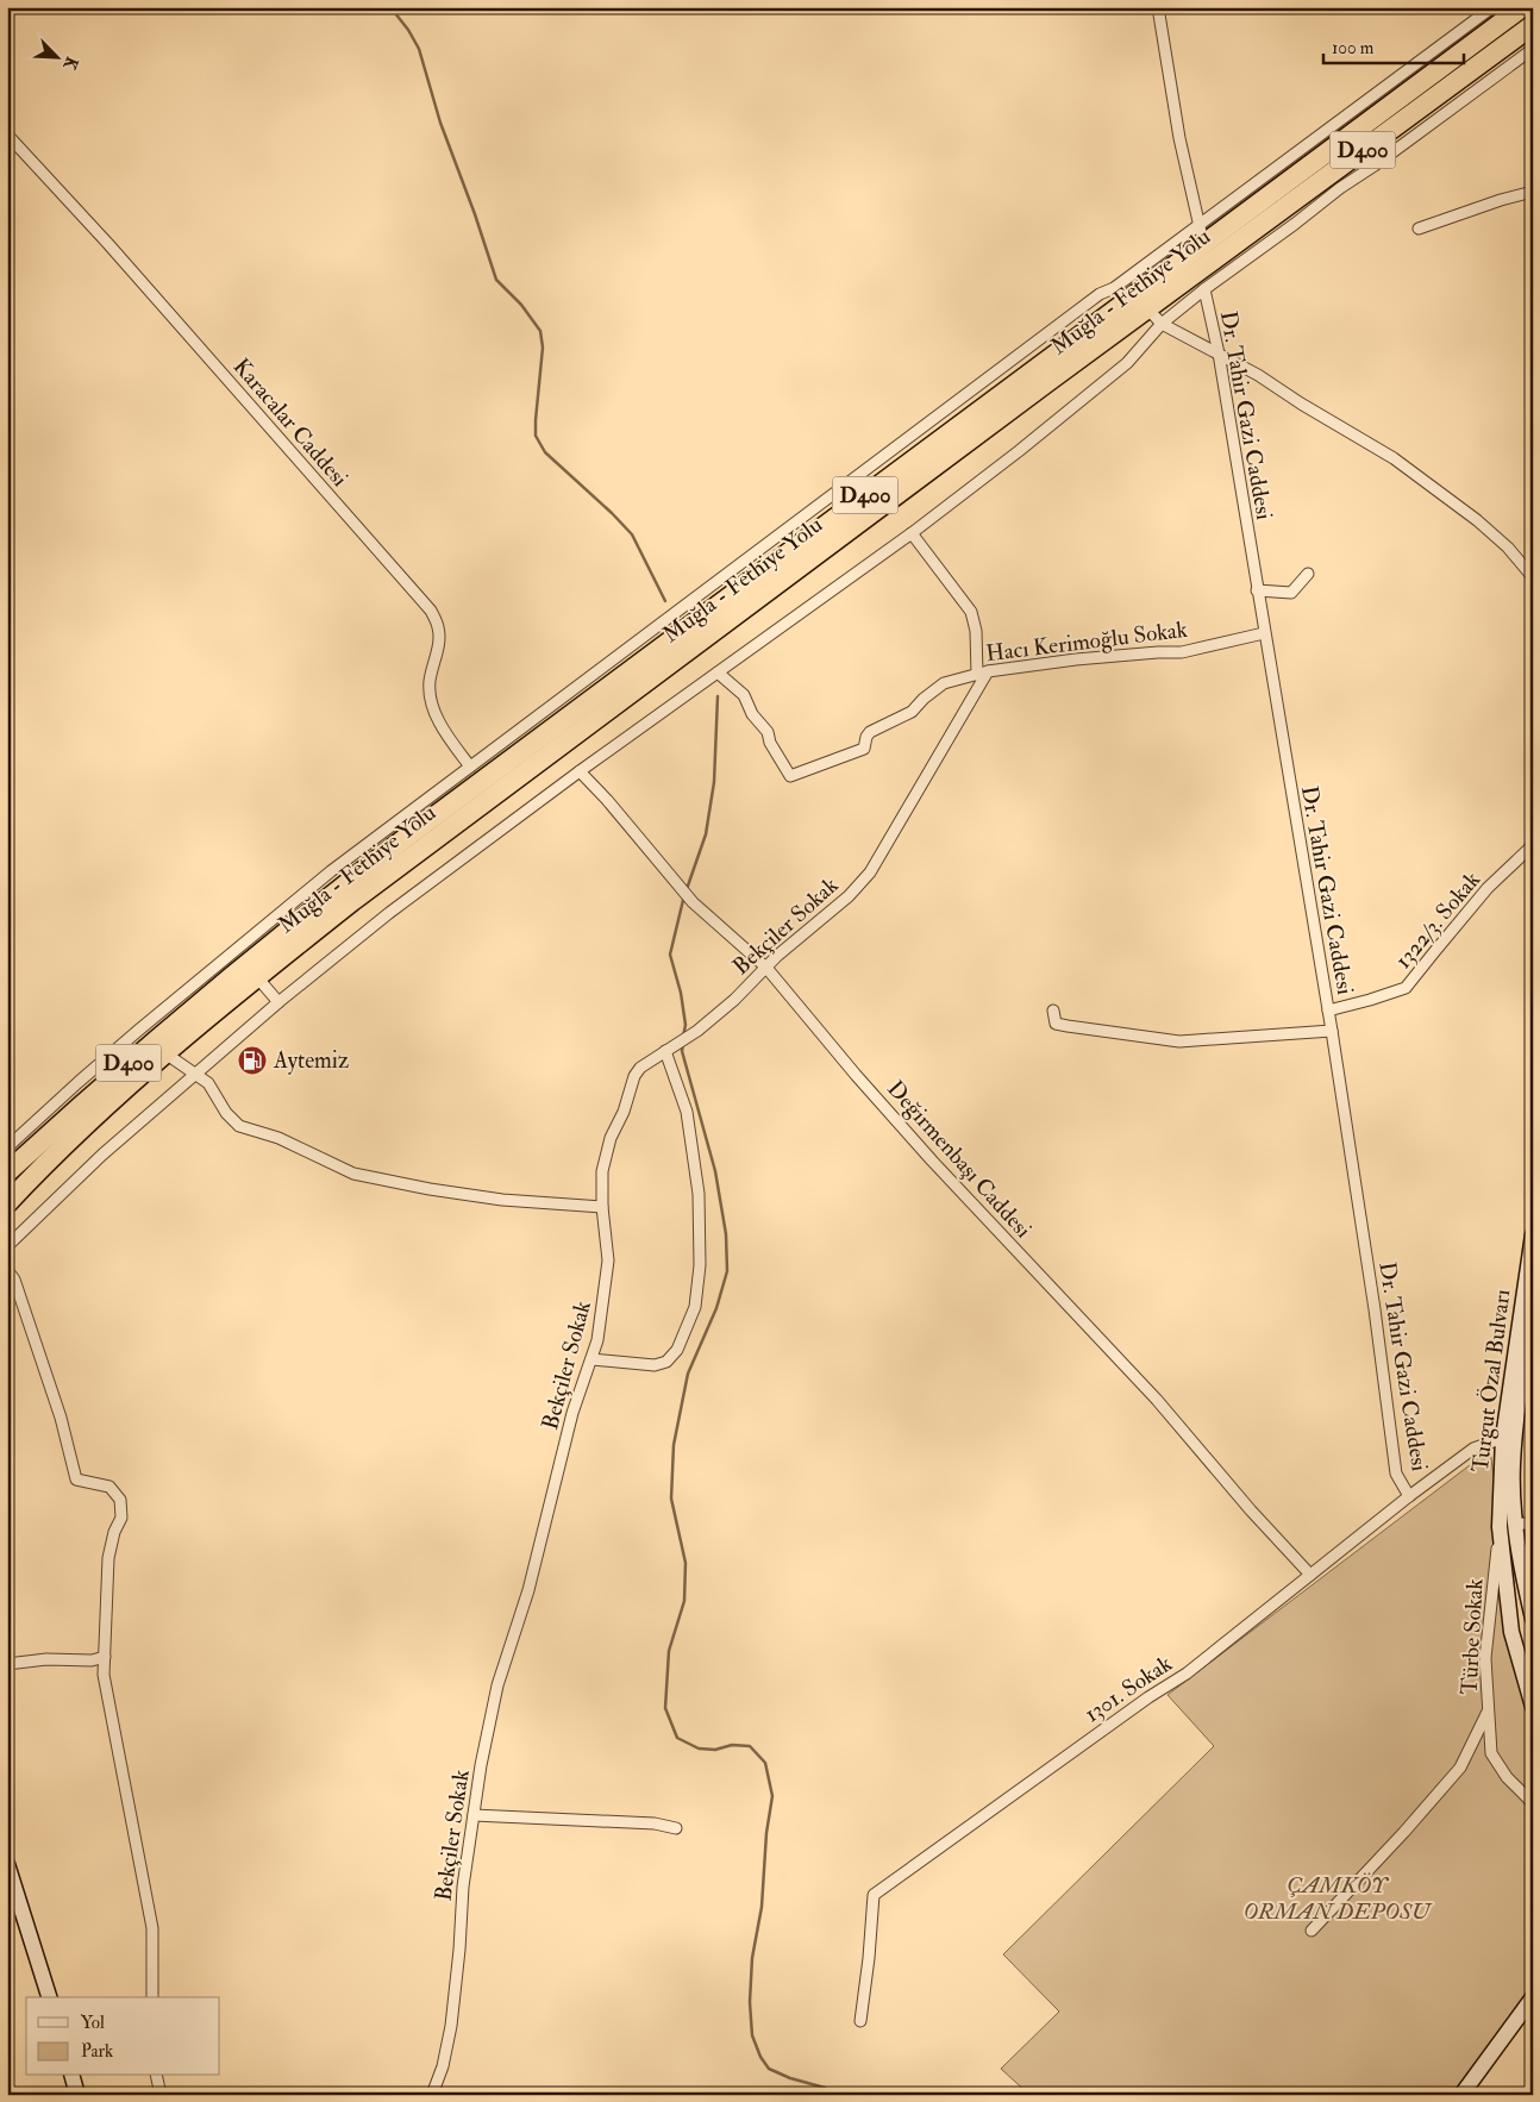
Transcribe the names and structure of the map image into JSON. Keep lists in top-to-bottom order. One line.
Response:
{"streets":{"highway":["D400","Muğla - Fethiye Yolu"],"main road":["Turgut Özal Bulvarı"],"street":["Dr. Tahir Gazi Caddesi","Karacalar Caddesi","Hacı Kerimoğlu Sokak","1322/3. Sokak","Bekçiler Sokak","Değirmenbaşı Caddesi","Türbe Sokak","1301. Sokak"]},"crossings":[["Dr. Tahir Gazi Caddesi","Hacı Kerimoğlu Sokak"],["Dr. Tahir Gazi Caddesi","1322/3. Sokak"],["Dr. Tahir Gazi Caddesi","1301. Sokak"],["Hacı Kerimoğlu Sokak","Bekçiler Sokak"],["Bekçiler Sokak","Değirmenbaşı Caddesi"],["Değirmenbaşı Caddesi","1301. Sokak"],["Turgut Özal Bulvarı","Türbe Sokak"],["Turgut Özal Bulvarı","1301. Sokak"]],"parks":["ÇAMKÖY ORMAN DEPOSU"],"places":{"fuel station":["Aytemiz"]},"legend":["Yol","Park"],"scale_bar":"100 m","north":"bottom right"}
